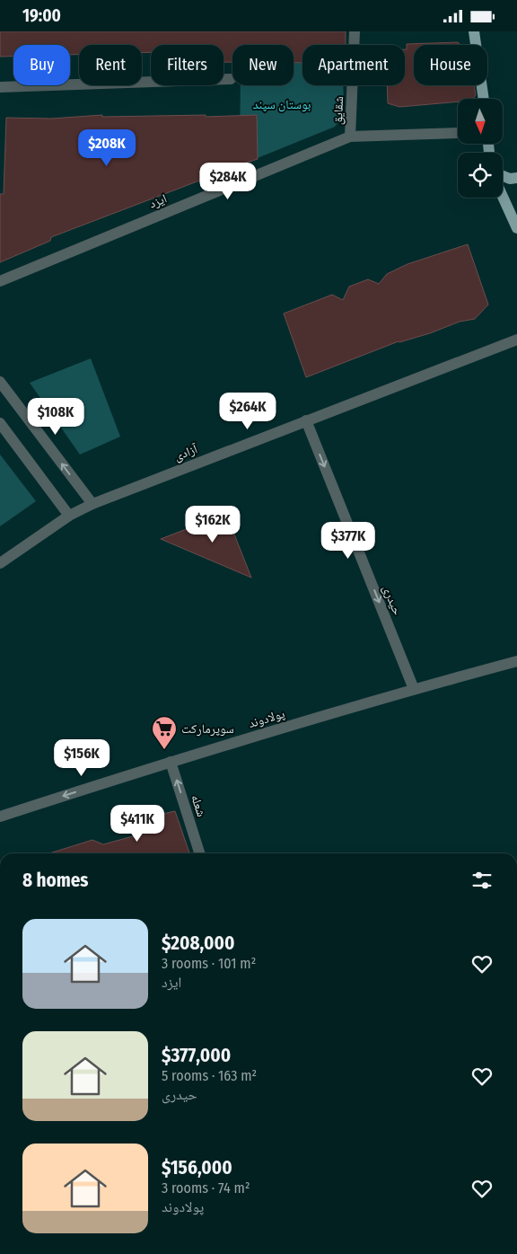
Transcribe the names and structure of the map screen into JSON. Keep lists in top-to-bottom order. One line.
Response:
{"streets":{"street":["شقایق","ایزد","آزادی","حیدری","پولادوند","شعله"]},"crossings":[["شقایق","ایزد"],["آزادی","حیدری"],["حیدری","پولادوند"],["پولادوند","شعله"]],"one_way":["حیدری","شعله"],"parks":["بوستان سپند"],"places":{"supermarket":["سوپرمارکت"]},"north":"bottom","page":{"status":"19:00","chip":["Buy","Rent","Filters","New","Apartment","House"],"price":["$208K","$284K","$264K","$108K","$162K","$377K","$156K","$411K"],"heading":"8 homes","list":[{"name":"$208,000","note":"3 rooms · 101 m² · ایزد"},{"name":"$377,000","note":"5 rooms · 163 m² · حیدری"},{"name":"$156,000","note":"3 rooms · 74 m² · پولادوند"}]}}
